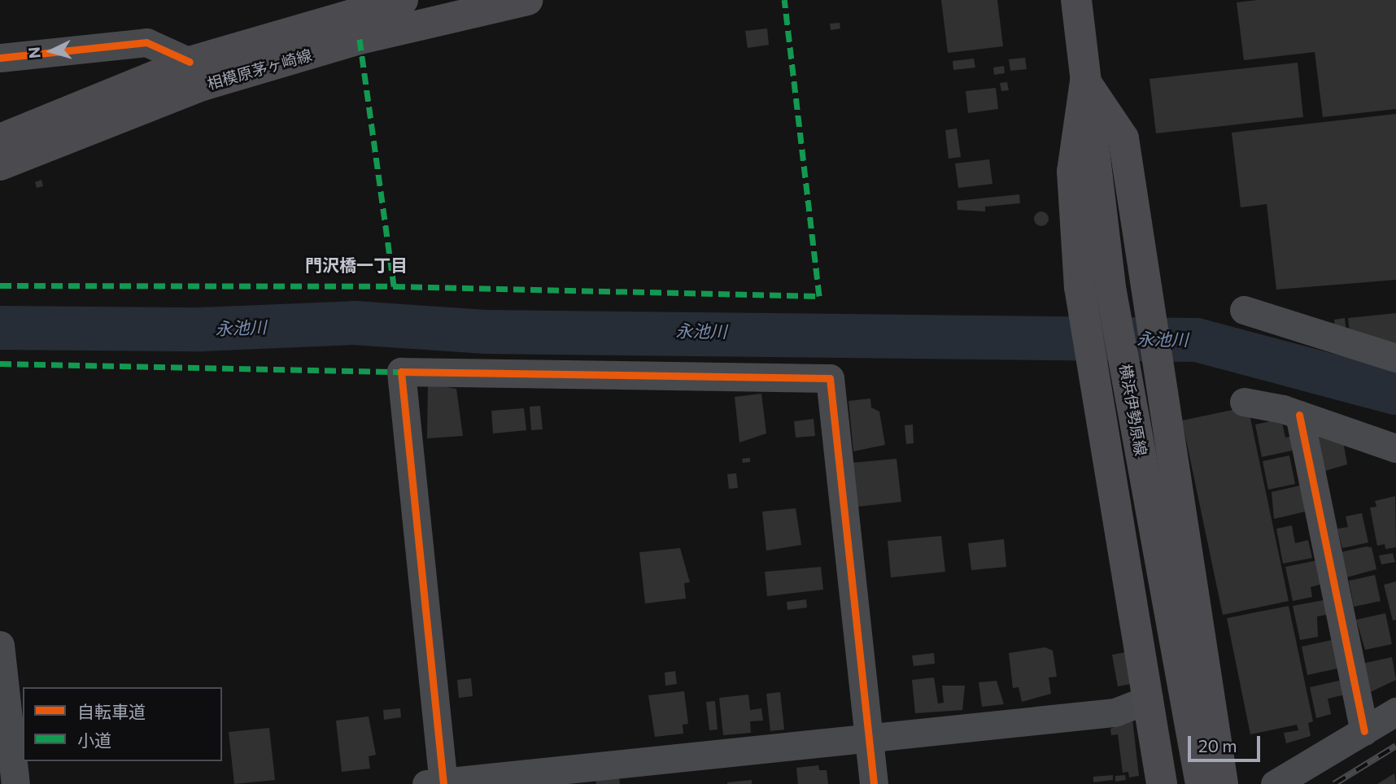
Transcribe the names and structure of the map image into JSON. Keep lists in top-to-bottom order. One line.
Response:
{"streets":{"main road":["相模原茅ヶ崎線","横浜伊勢原線"]},"districts":["門沢橋一丁目"],"water":["永池川"],"legend":["自転車道","小道"],"scale_bar":"20 m","north":"left"}
